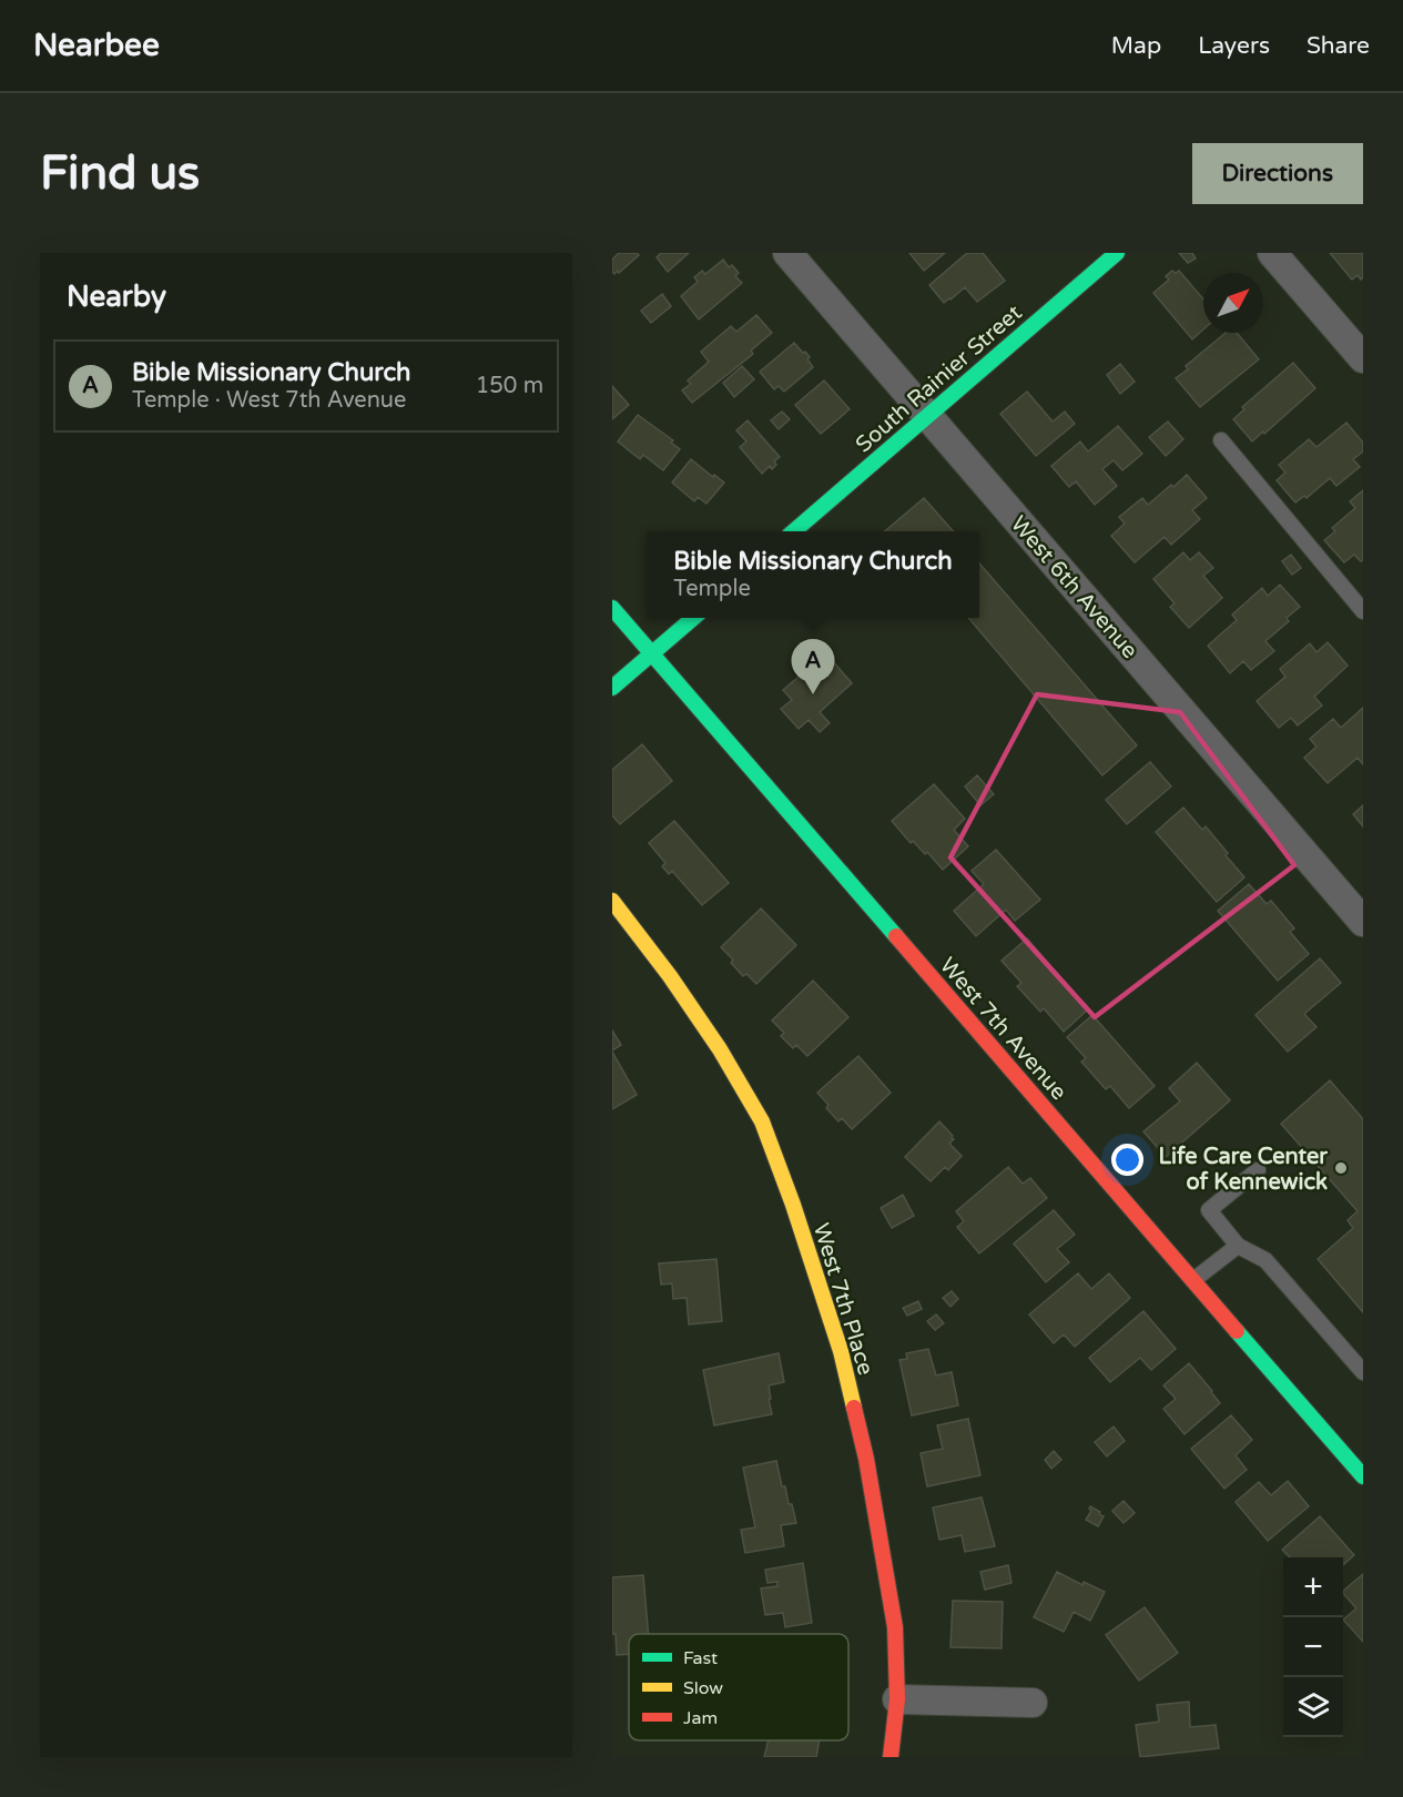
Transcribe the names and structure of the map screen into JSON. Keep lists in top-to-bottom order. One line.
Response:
{"streets":{"street":["South Rainier Street","West 6th Avenue","West 7th Avenue","West 7th Place"]},"crossings":[["South Rainier Street","West 6th Avenue"]],"places":["Life Care Center of Kennewick"],"legend":["Fast","Slow","Jam"],"north":"top right","page":{"header":"Nearbee","nav":["Map","Layers","Share"],"buttons":"Directions","title":"Find us","heading":"Nearby","list":[{"mark":"A","name":"Bible Missionary Church","note":"Temple · West 7th Avenue","value":"150 m"}],"popup":["Bible Missionary Church","Temple"],"pins":"A","map_buttons":["+","−"]}}
